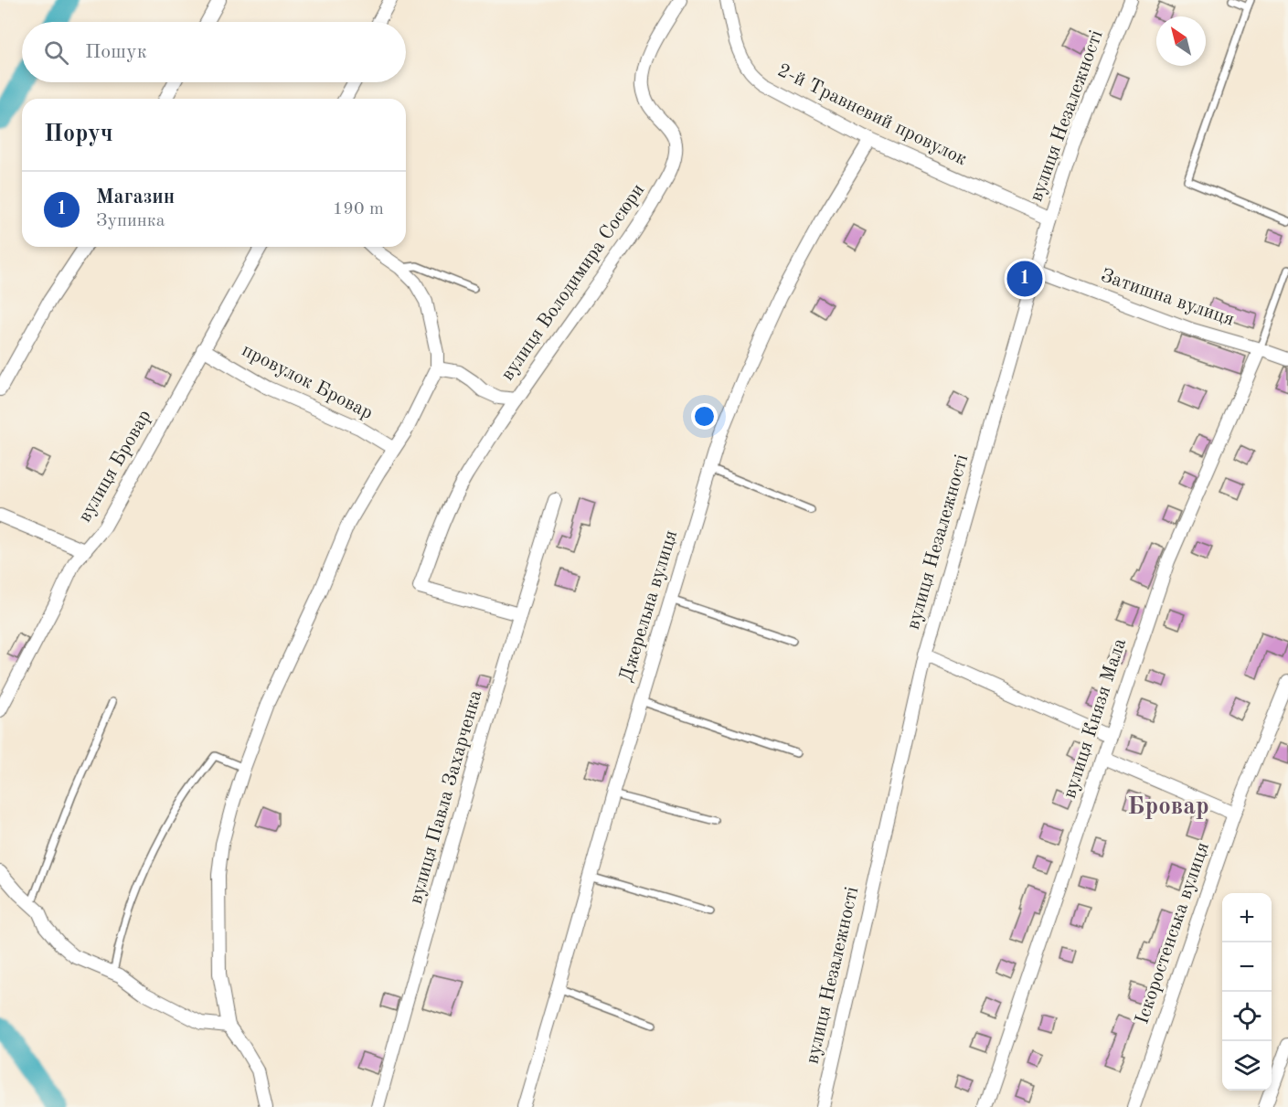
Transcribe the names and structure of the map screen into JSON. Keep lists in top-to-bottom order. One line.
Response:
{"streets":{"street":["2-й Травневий провулок","вулиця Незалежності","вулиця Володимира Сосюри","Затишна вулиця","провулок Бровар","вулиця Бровар","Джерельна вулиця","вулиця Князя Мала","вулиця Павла Захарченка","Іскоростенська вулиця"]},"crossings":[["2-й Травневий провулок","вулиця Незалежності"],["2-й Травневий провулок","Джерельна вулиця"],["вулиця Незалежності","Затишна вулиця"],["вулиця Володимира Сосюри","вулиця Павла Захарченка"],["Затишна вулиця","вулиця Князя Мала"],["провулок Бровар","вулиця Бровар"]],"districts":["Бровар"],"north":"top left","page":{"search":"Пошук","heading":"Поруч","list":[{"mark":"1","name":"Магазин","note":"Зупинка","value":"190 m"}],"pins":"1","map_buttons":["+","−"]}}
